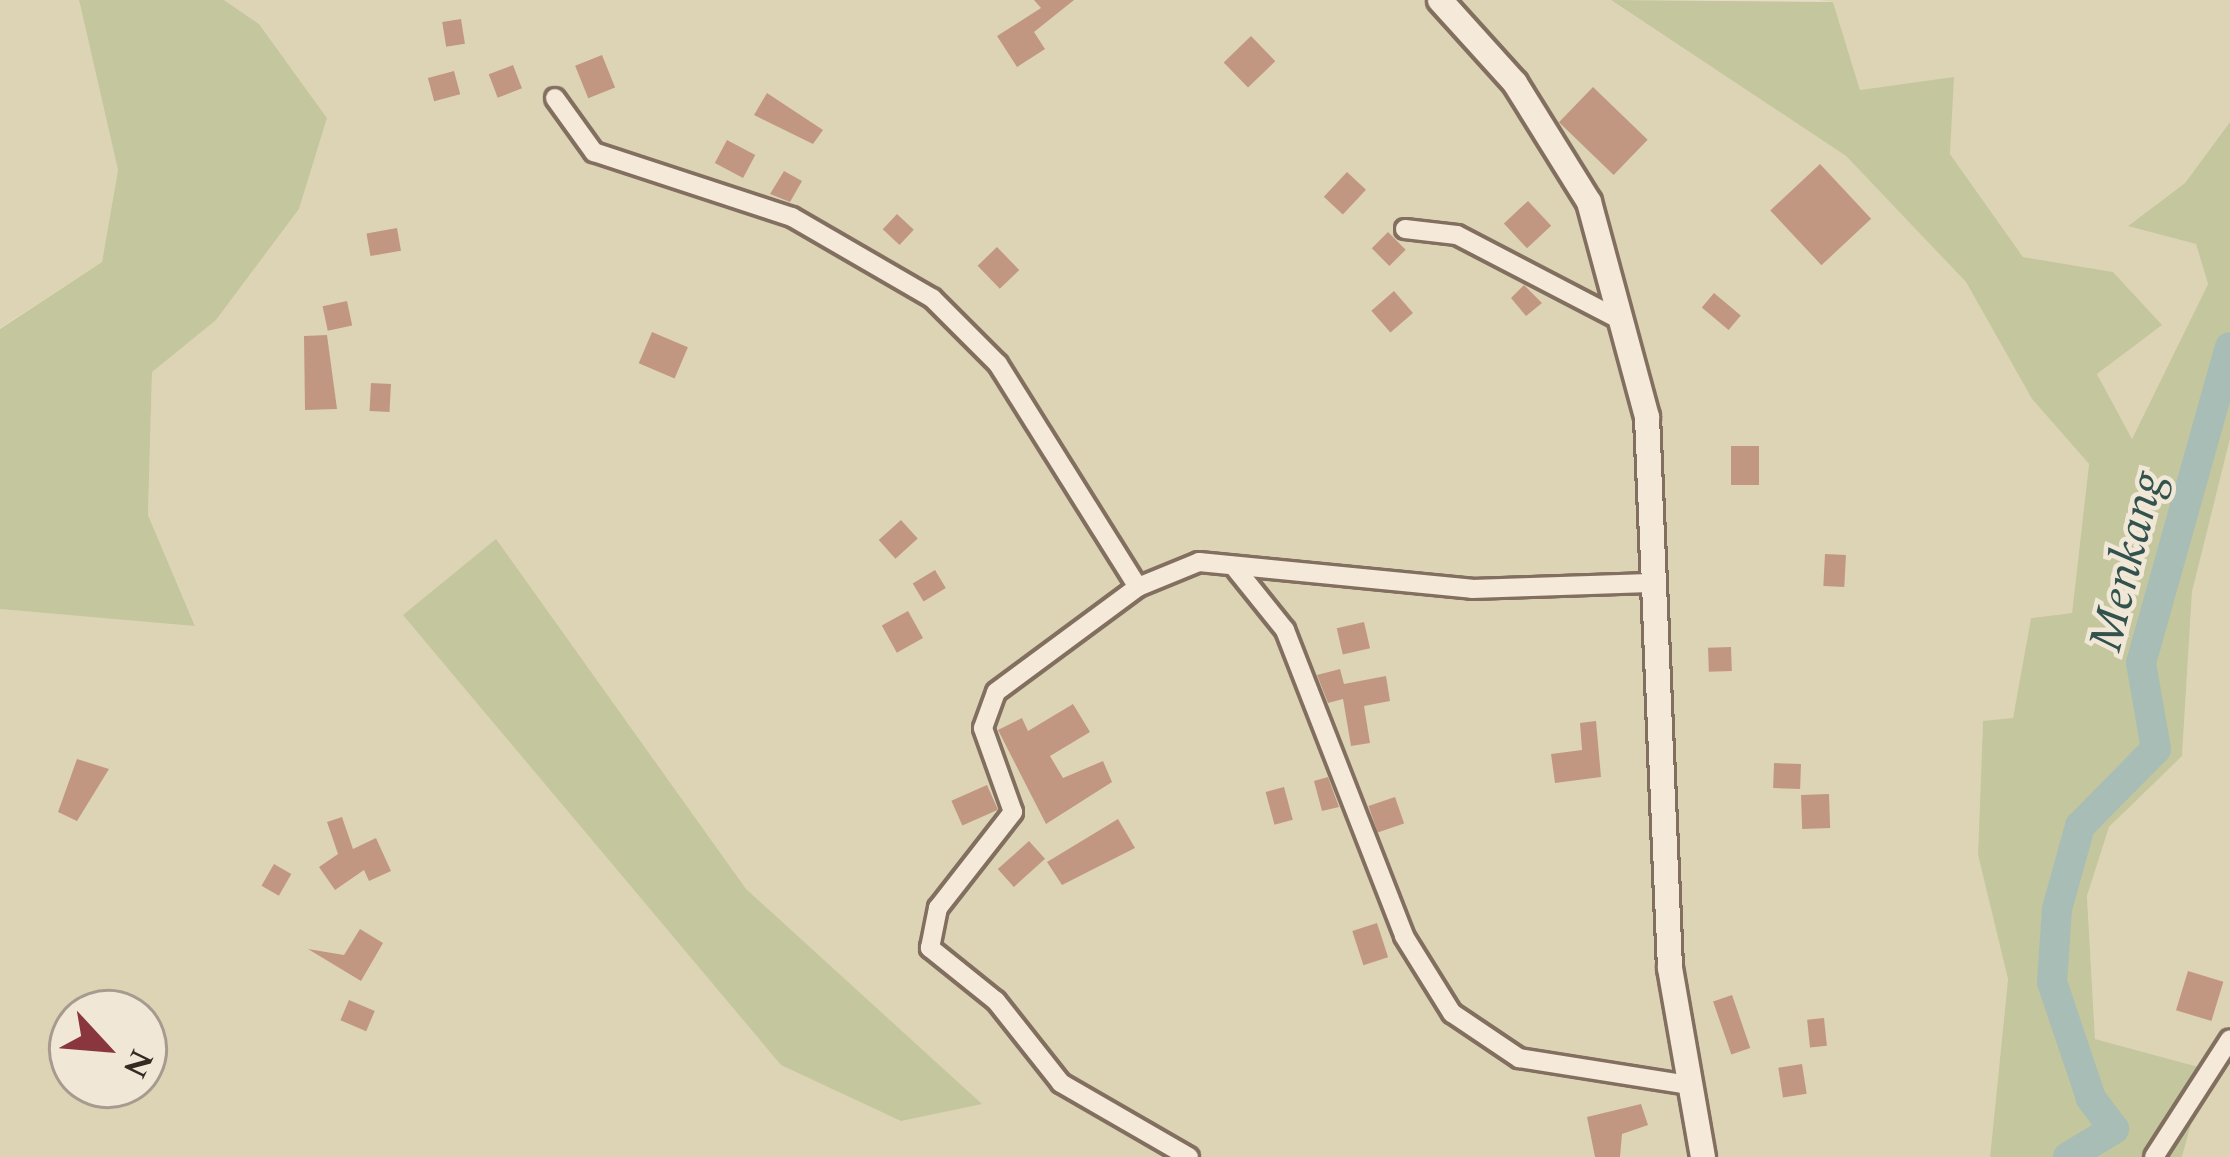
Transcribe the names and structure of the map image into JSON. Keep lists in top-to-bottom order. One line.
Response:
{"water":["Menkang"],"north":"bottom right"}
